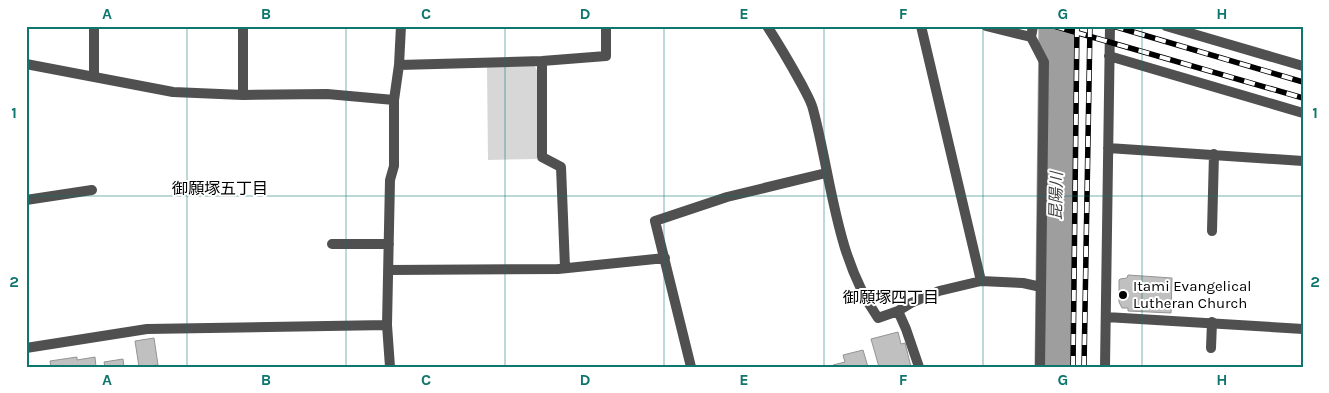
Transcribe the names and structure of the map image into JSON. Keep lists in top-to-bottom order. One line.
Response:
{"districts":["御願塚五丁目","御願塚四丁目"],"water":["昆陽川"],"places":["Itami Evangelical Lutheran Church"],"grid":{"columns":["A","B","C","D","E","F","G","H"],"rows":["1","2"]}}
